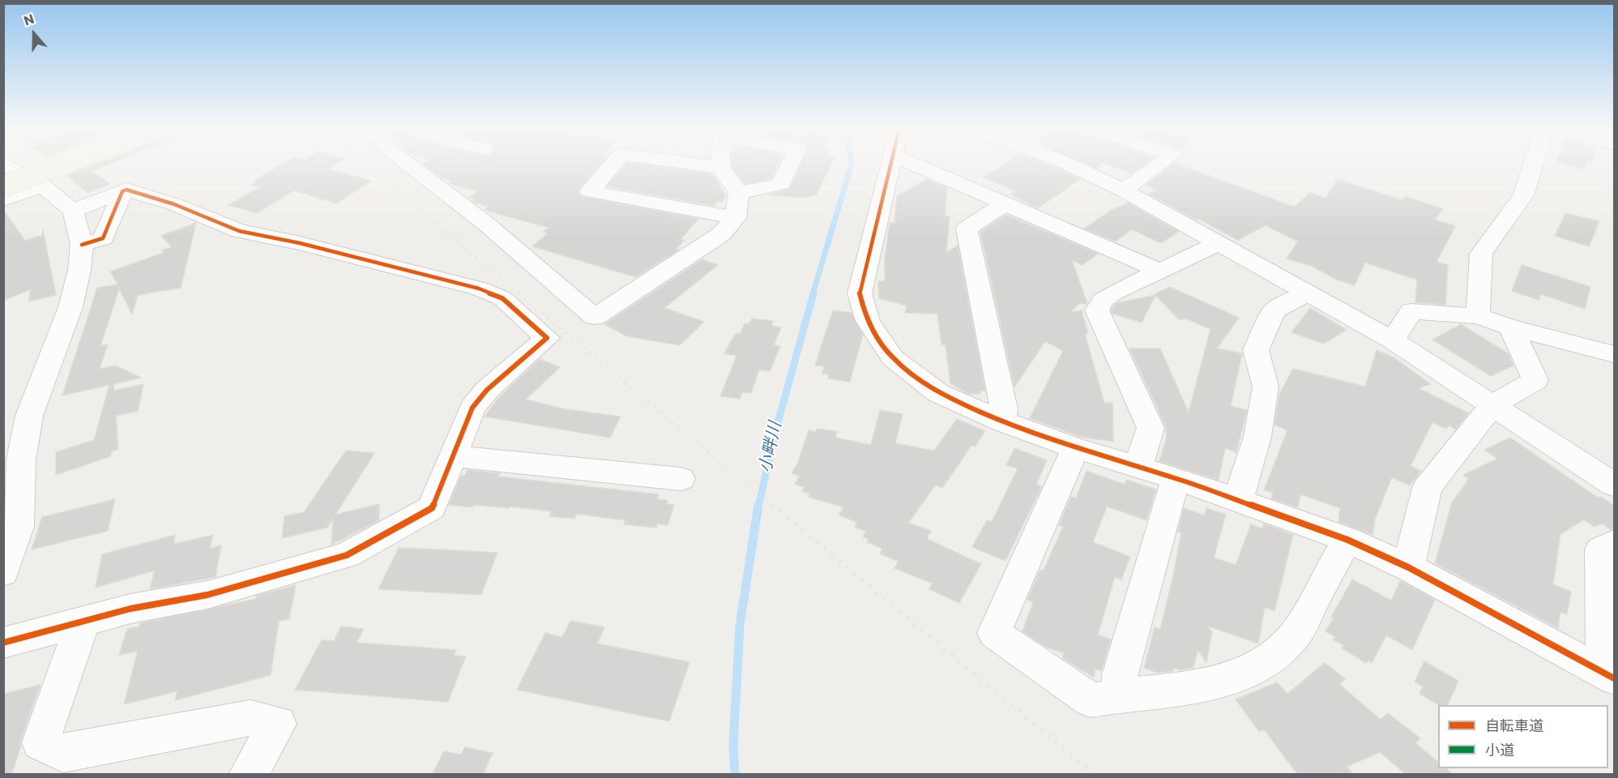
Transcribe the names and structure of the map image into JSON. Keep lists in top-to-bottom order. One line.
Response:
{"water":["小畔川"],"legend":["自転車道","小道"],"north":"top"}
